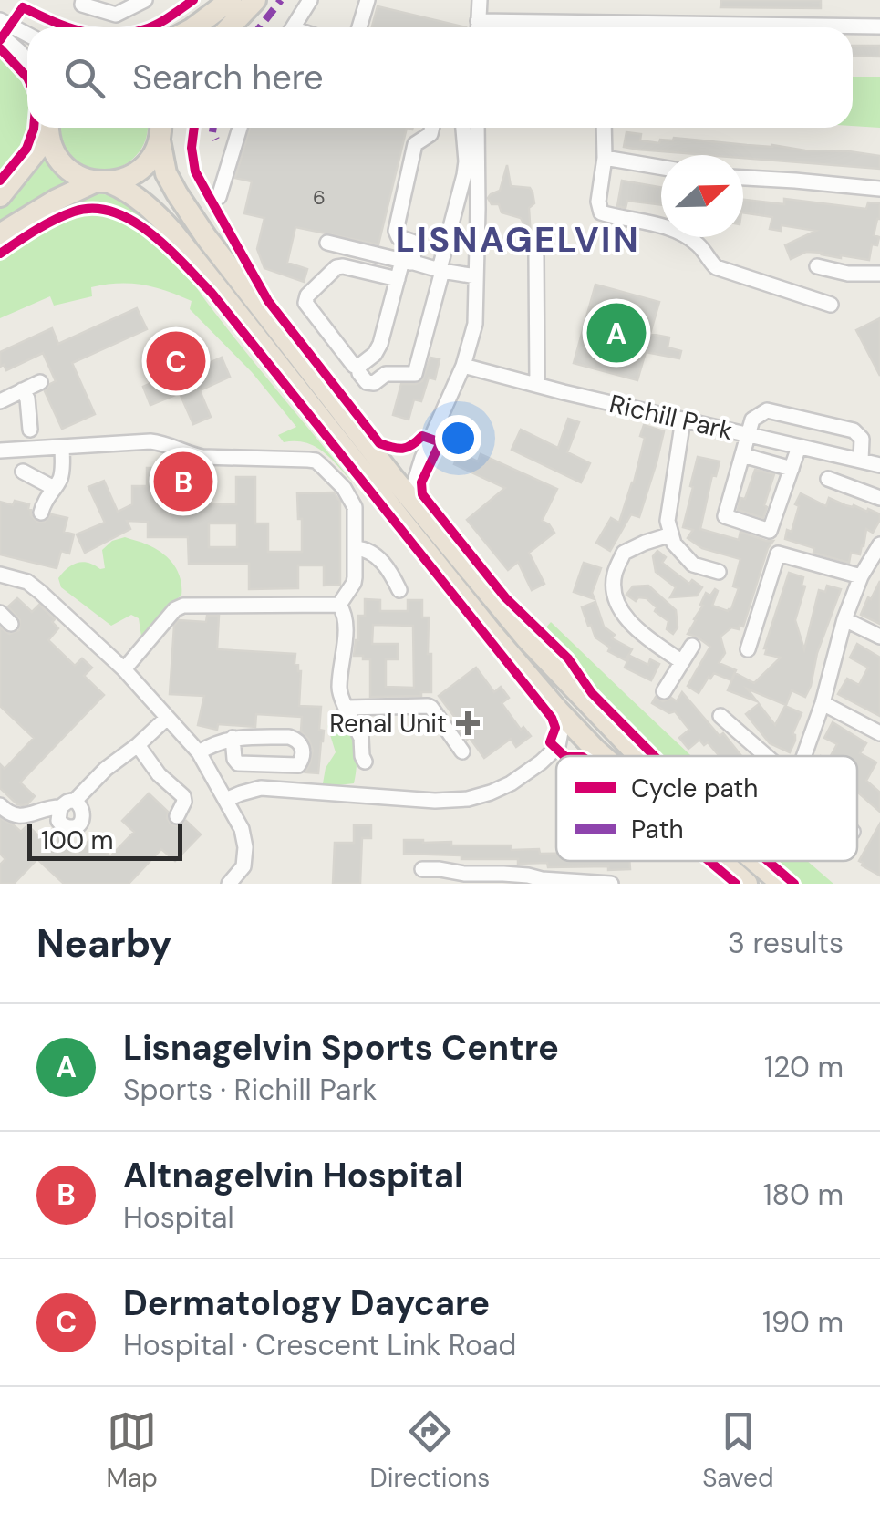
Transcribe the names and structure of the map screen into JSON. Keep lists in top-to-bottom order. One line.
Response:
{"streets":{"street":["Richill Park"]},"districts":["LISNAGELVIN"],"places":{"health":["Renal Unit"]},"house_numbers":["6"],"legend":["Cycle path","Path"],"scale_bar":"100 m","north":"right","page":{"search":"Search here","pins":["A","C","B"],"scale":"100 m","heading":["Nearby","3 results"],"list":[{"mark":"A","name":"Lisnagelvin Sports Centre","note":"Sports · Richill Park","value":"120 m"},{"mark":"B","name":"Altnagelvin Hospital","note":"Hospital","value":"180 m"},{"mark":"C","name":"Dermatology Daycare","note":"Hospital · Crescent Link Road","value":"190 m"}],"nav":["Map","Directions","Saved"]}}
